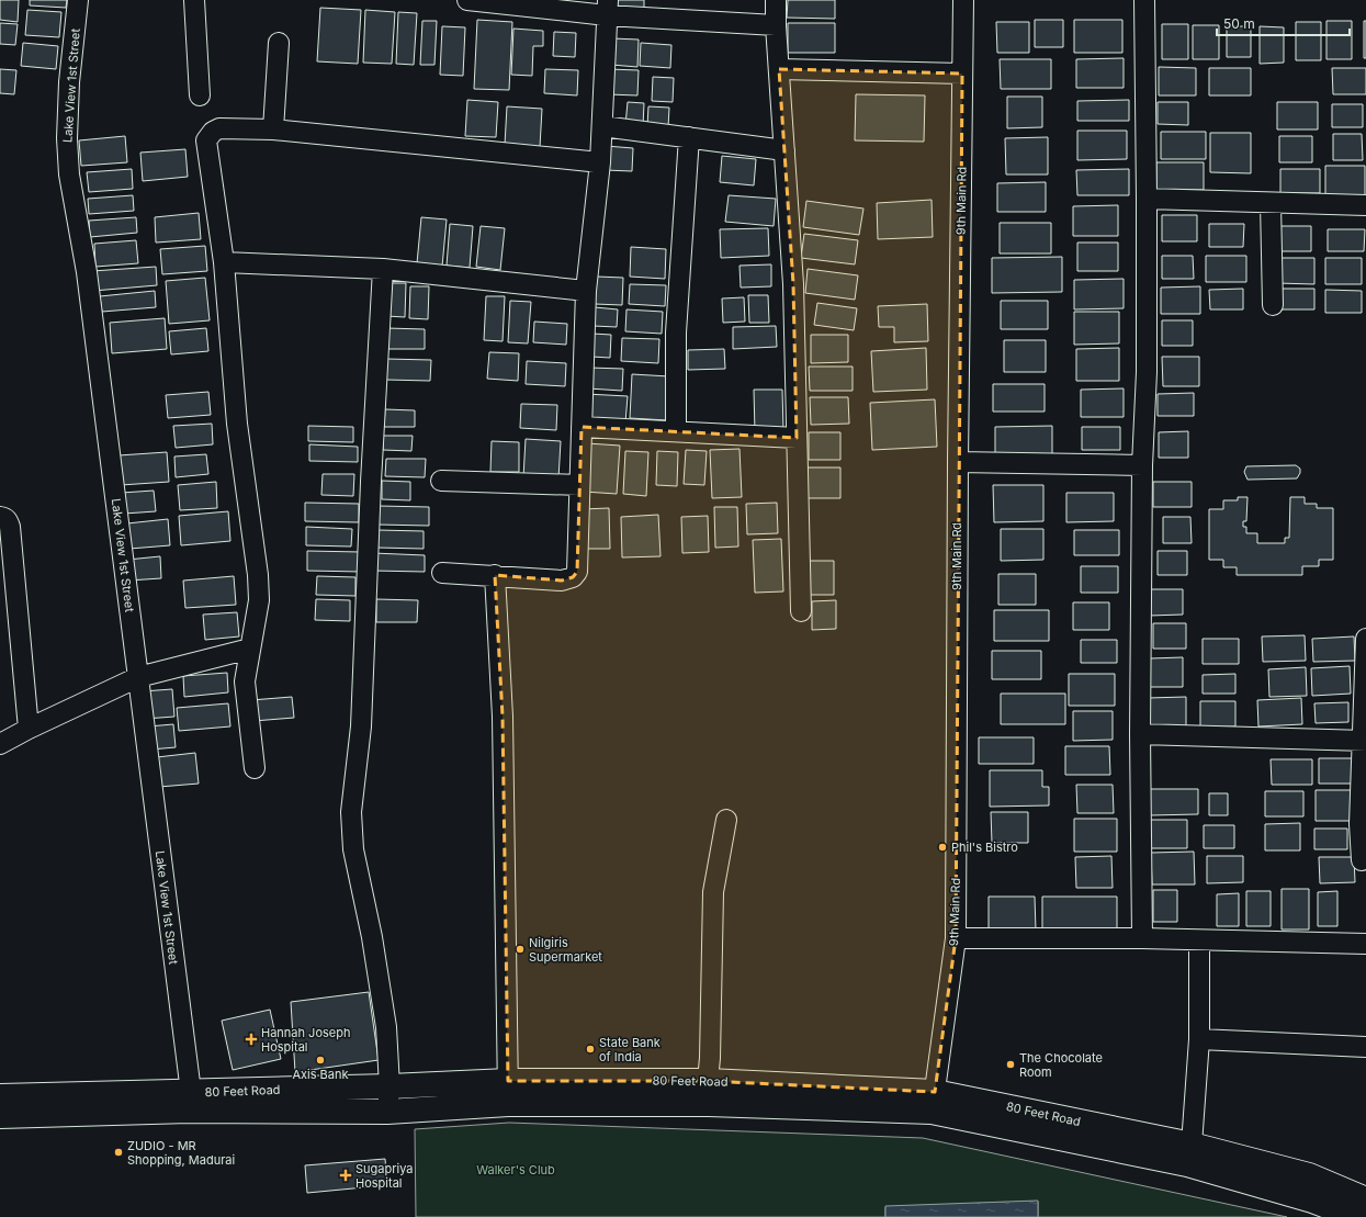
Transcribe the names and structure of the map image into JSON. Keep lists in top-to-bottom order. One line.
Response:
{"streets":{"main road":["80 Feet Road"],"street":["Lake View 1st Street","9th Main Rd"]},"crossings":[["Lake View 1st Street","80 Feet Road"],["9th Main Rd","80 Feet Road"]],"parks":["Walker's Club"],"places":{"other":["Phil's Bistro","Nilgiris Supermarket","State Bank of India","Axis Bank","The Chocolate Room","ZUDIO - MR Shopping, Madurai"],"health":["Hannah Joseph Hospital","Sugapriya Hospital"]},"scale_bar":"50 m"}
